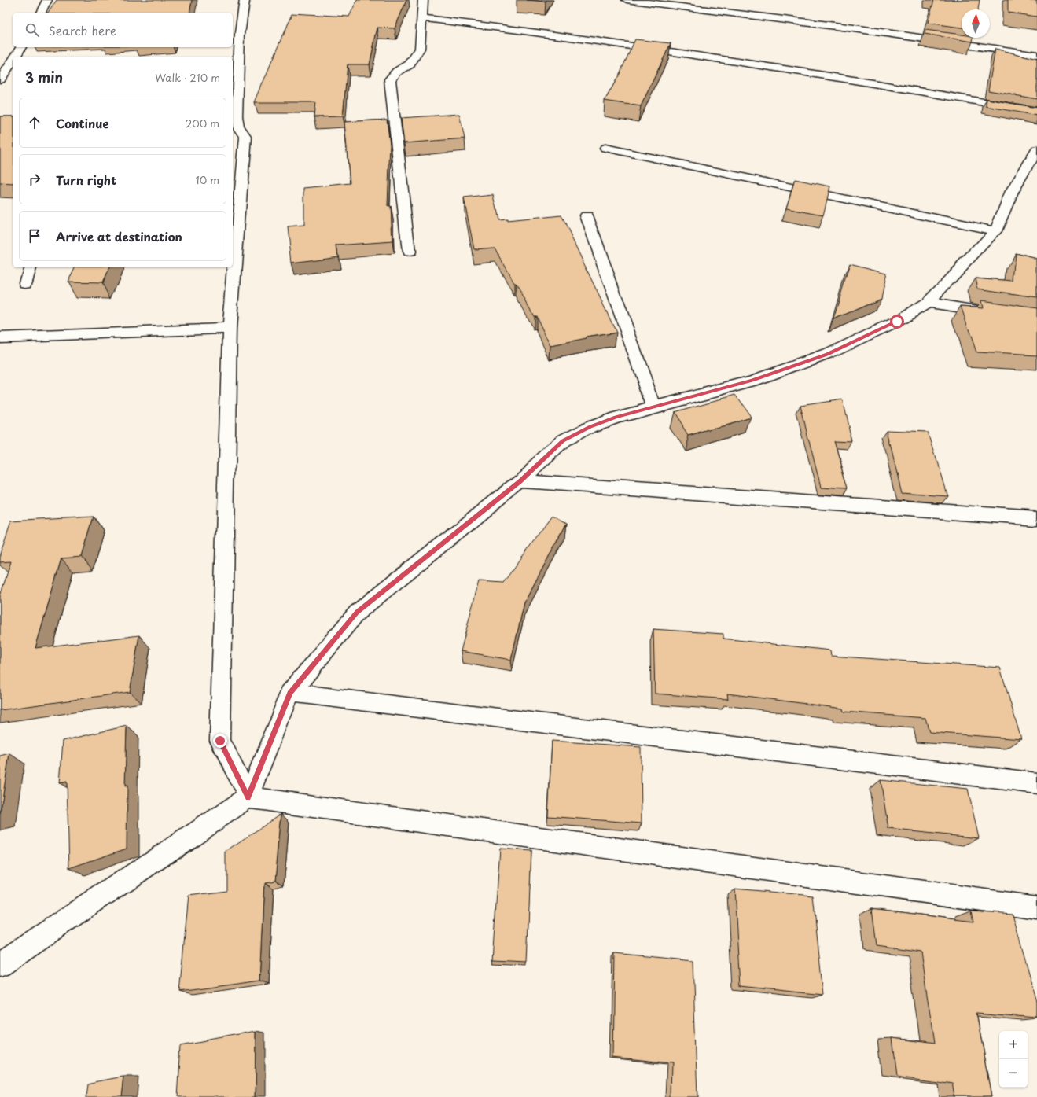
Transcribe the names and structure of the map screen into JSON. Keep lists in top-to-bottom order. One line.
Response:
{"north":"top","page":{"search":"Search here","heading":["3 min","Walk · 210 m"],"list":[["Continue","200 m"],["Turn right","10 m"],"Arrive at destination"],"map_buttons":["+","−"]}}
